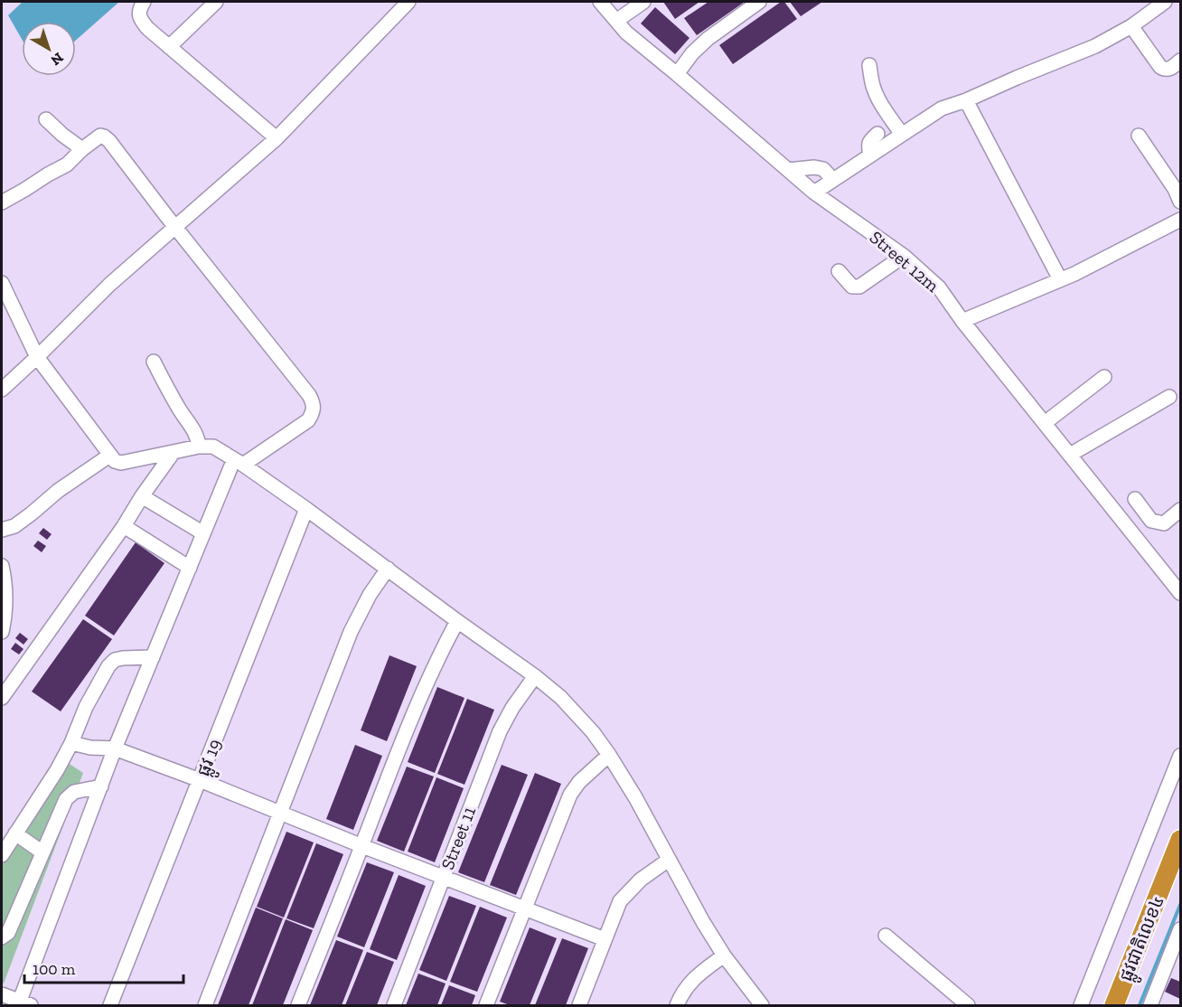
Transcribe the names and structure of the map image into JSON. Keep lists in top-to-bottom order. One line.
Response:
{"streets":{"highway":["ផ្លូវជាតិលេខ៤"],"street":["Street 12m","ផ្លូវ 19","Street 11"]},"scale_bar":"100 m","north":"bottom right"}
